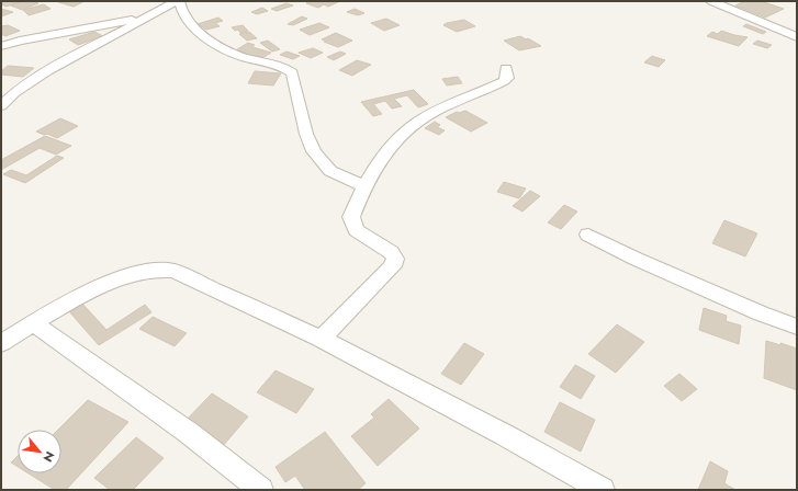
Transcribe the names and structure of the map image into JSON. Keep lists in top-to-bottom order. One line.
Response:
{"north":"bottom right"}
